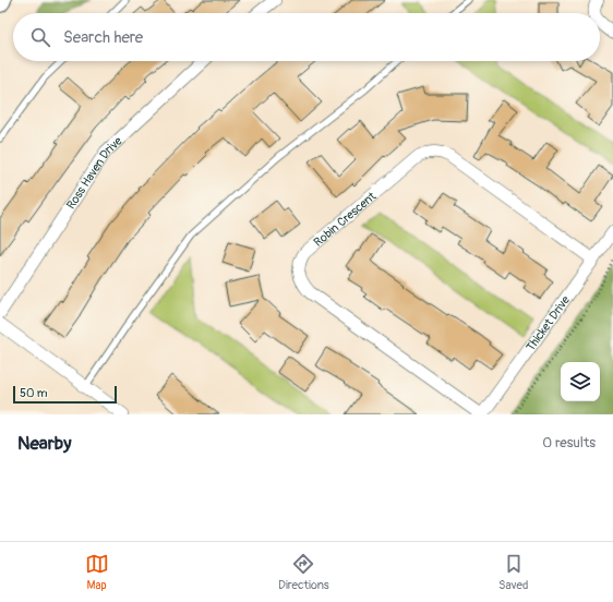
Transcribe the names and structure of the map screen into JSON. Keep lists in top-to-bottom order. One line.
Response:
{"streets":{"street":["Ross Haven Drive","Robin Crescent","Thicket Drive"]},"crossings":[["Robin Crescent","Thicket Drive"]],"scale_bar":"50 m","page":{"search":"Search here","scale":"50 m","heading":["Nearby","0 results"],"nav":["Map","Directions","Saved"]}}
